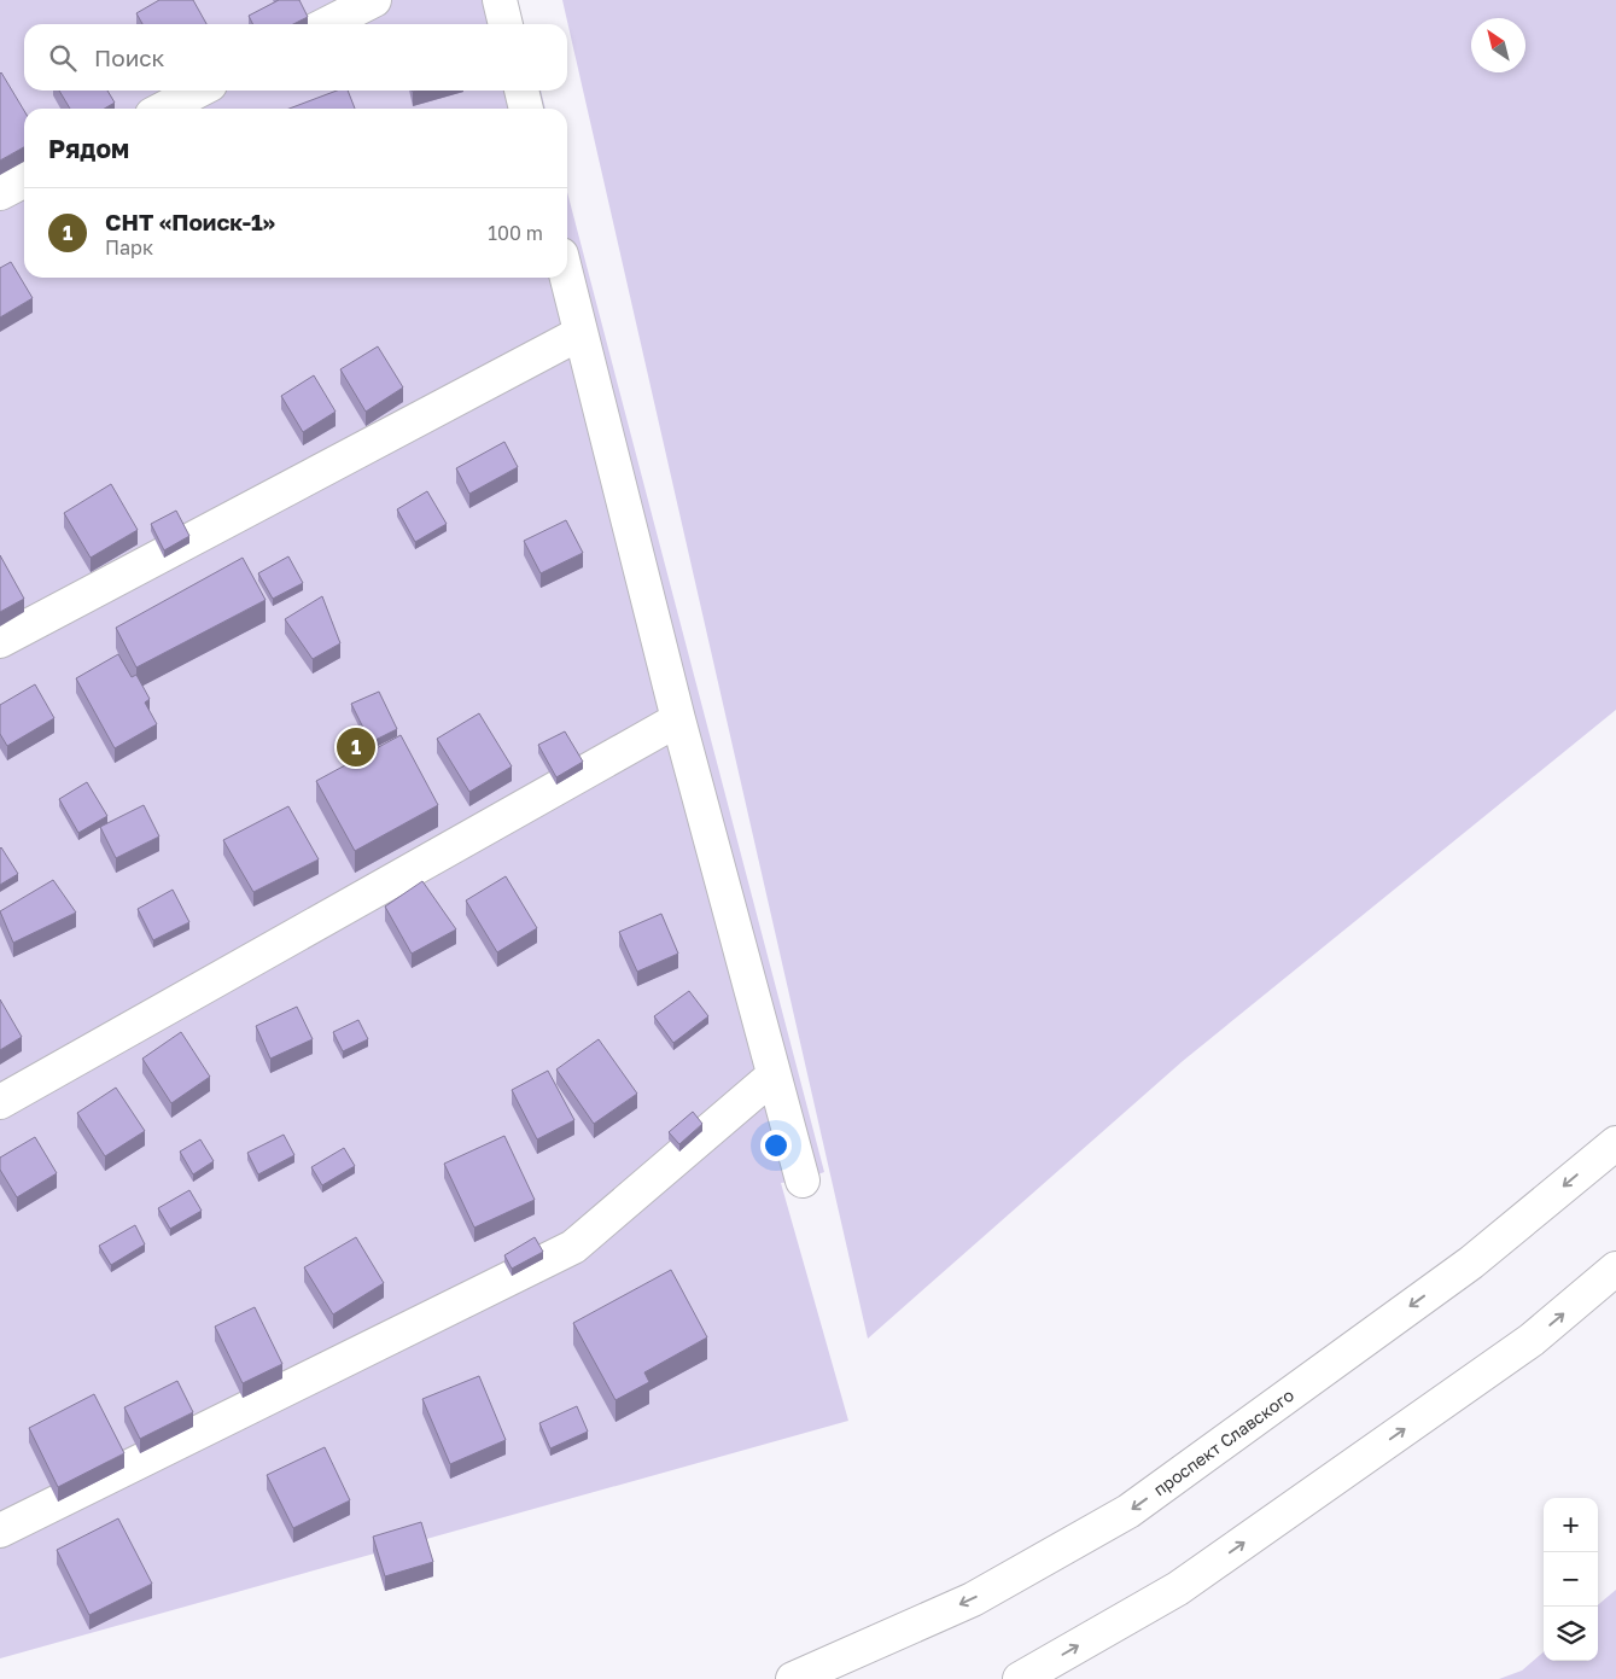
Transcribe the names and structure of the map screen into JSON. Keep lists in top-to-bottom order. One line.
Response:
{"streets":{"street":["проспект Славского"]},"north":"top left","page":{"search":"Поиск","heading":"Рядом","list":[{"mark":"1","name":"СНТ «Поиск-1»","note":"Парк","value":"100 m"}],"pins":"1","map_buttons":["+","−"]}}
